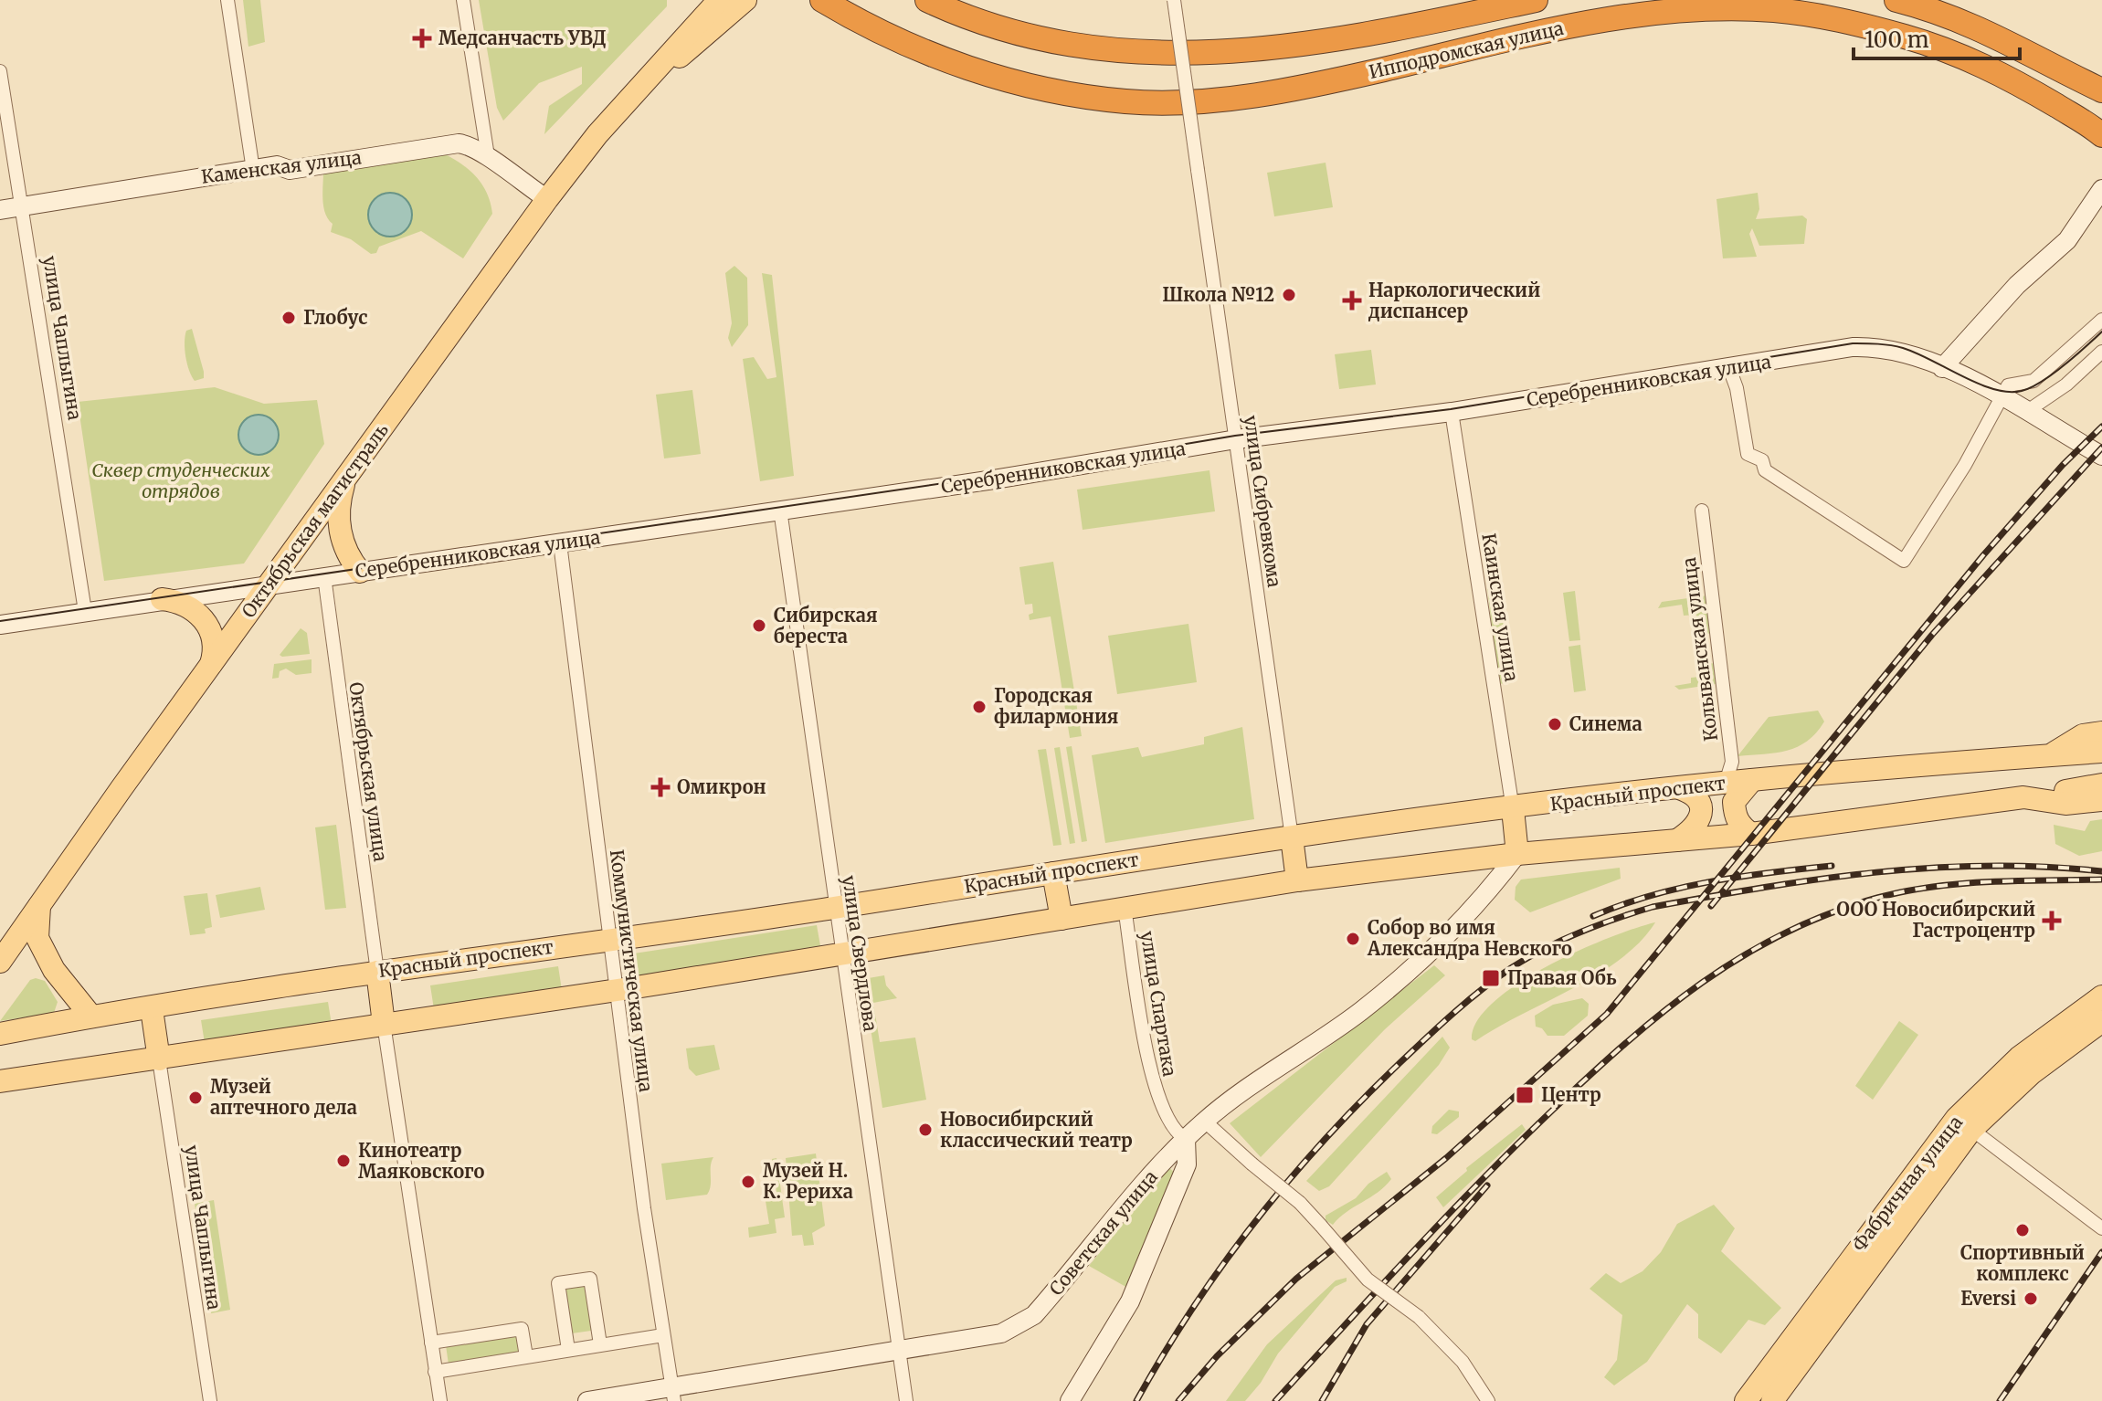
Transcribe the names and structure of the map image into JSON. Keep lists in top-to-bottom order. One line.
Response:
{"streets":{"highway":["Ипподромская улица"],"main road":["Октябрьская магистраль","Красный проспект","Фабричная улица"],"street":["Каменская улица","улица Чаплыгина","Серебренниковская улица","улица Сибревкома","Каинская улица","Колыванская улица","Октябрьская улица","улица Свердлова","Коммунистическая улица","улица Спартака","Советская улица"]},"crossings":[["Каменская улица","улица Чаплыгина"],["Каменская улица","Октябрьская магистраль"],["улица Чаплыгина","Серебренниковская улица"],["Серебренниковская улица","улица Сибревкома"],["Серебренниковская улица","Октябрьская магистраль"],["Серебренниковская улица","Каинская улица"],["Серебренниковская улица","Октябрьская улица"],["Серебренниковская улица","улица Свердлова"],["Серебренниковская улица","Коммунистическая улица"],["улица Сибревкома","Красный проспект"],["Каинская улица","Красный проспект"],["Колыванская улица","Красный проспект"],["Октябрьская улица","Красный проспект"],["Красный проспект","улица Свердлова"],["Красный проспект","Коммунистическая улица"],["улица Свердлова","Советская улица"],["Коммунистическая улица","Советская улица"],["улица Спартака","Советская улица"]],"parks":["Сквер студенческих отрядов"],"places":{"health":["Медсанчасть УВД","Наркологический диспансер","Омикрон","ООО Новосибирский Гастроцентр"],"other":["Школа №12","Глобус","Сибирская береста","Городская филармония","Синема","Собор во имя Александра Невского","Музей аптечного дела","Новосибирский классический театр","Кинотеатр Маяковского","Музей Н. К. Рериха","Спортивный комплекс","Eversi"],"transit":["Правая Обь","Центр"]},"scale_bar":"100 m"}
